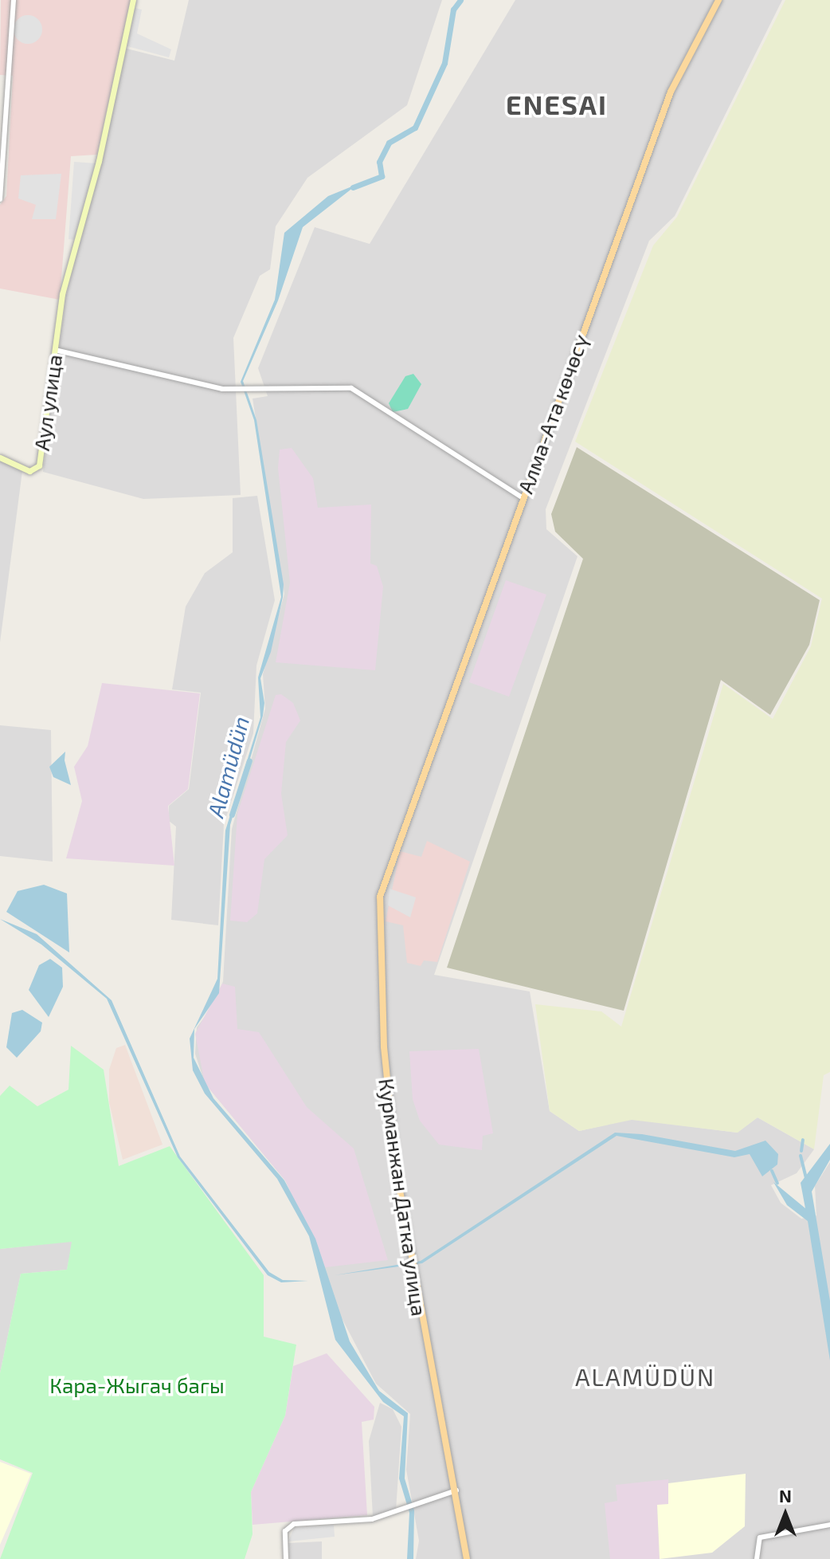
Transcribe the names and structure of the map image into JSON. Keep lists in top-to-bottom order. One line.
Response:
{"streets":{"main road":["Аул улица","Алма-Ата көчөсү","Курманжан Датка улица"]},"crossings":[["Алма-Ата көчөсү","Курманжан Датка улица"]],"districts":["ENESAI","ALAMÜDÜN"],"water":["Alamüdün"],"parks":["Кара-Жыгач багы"],"north":"top"}
